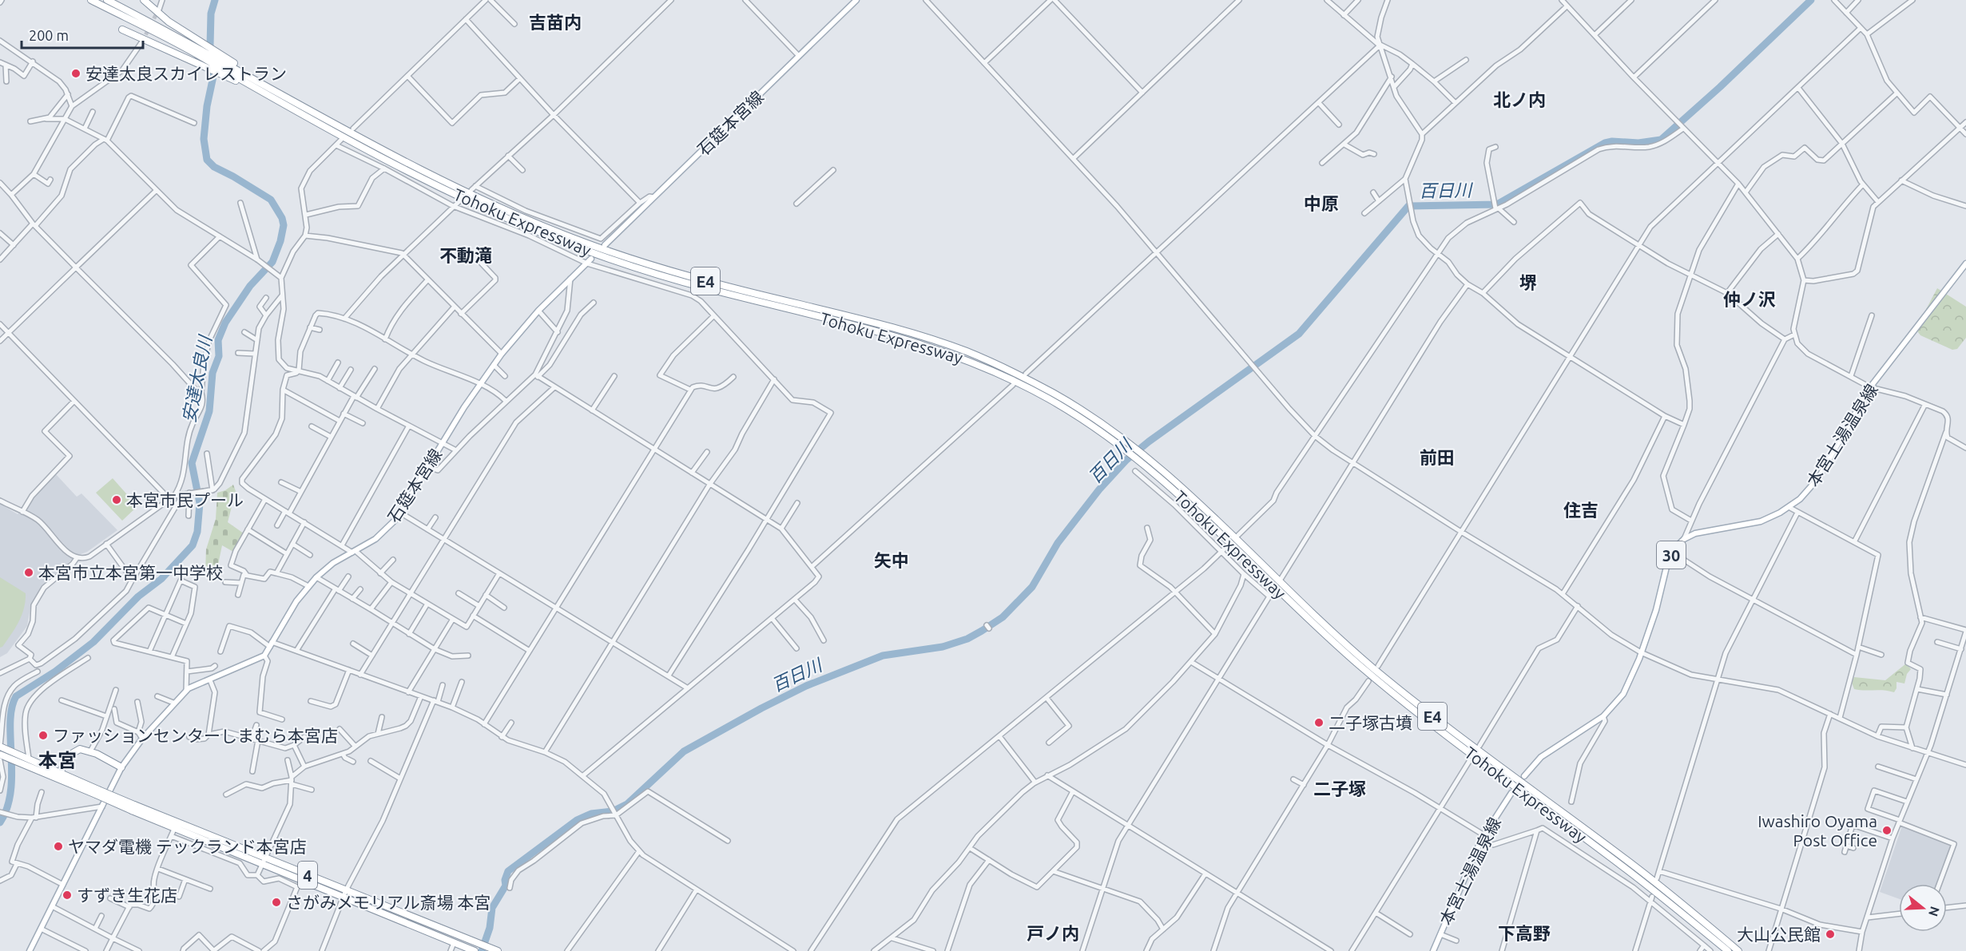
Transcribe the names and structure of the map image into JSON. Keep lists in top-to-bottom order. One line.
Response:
{"streets":{"highway":["Tohoku Expressway","E4","4"],"main road":["石筵本宮線","本宮土湯温泉線","30"]},"crossings":[["本宮土湯温泉線","30"]],"districts":["吉苗内","北ノ内","中原","不動滝","堺","仲ノ沢","前田","住吉","矢中","本宮","二子塚","戸ノ内","下高野"],"water":["百日川","安達太良川"],"places":["安達太良スカイレストラン","本宮市民プール","本宮市立本宮第一中学校","二子塚古墳","ファッションセンターしまむら本宮店","Iwashiro Oyama Post Office","ヤマダ電機 テックランド本宮店","すずき生花店","さがみメモリアル斎場 本宮","大山公民館"],"scale_bar":"200 m","north":"right"}
